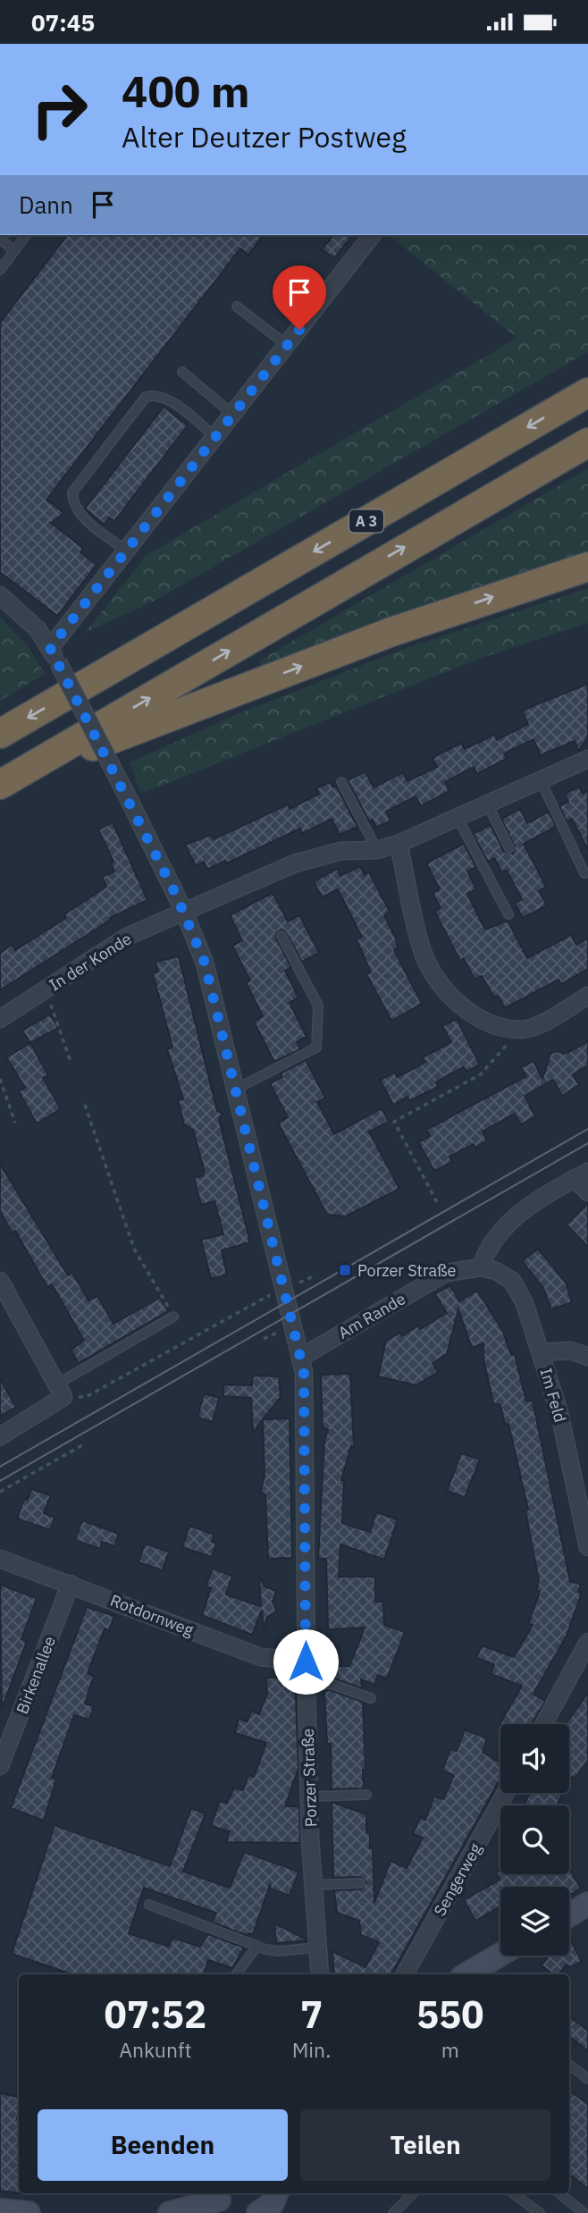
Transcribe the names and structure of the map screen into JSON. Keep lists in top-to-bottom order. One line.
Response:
{"streets":{"highway":["A 3"],"street":["In der Konde","Am Rande","Im Feld","Rotdornweg","Birkenallee","Porzer Straße","Sengerweg"]},"crossings":[["In der Konde","Porzer Straße"],["Am Rande","Im Feld"],["Am Rande","Porzer Straße"],["Rotdornweg","Birkenallee"],["Rotdornweg","Porzer Straße"]],"places":{"transit":["Porzer Straße"]},"page":{"status":"07:45","turn":["400 m","Alter Deutzer Postweg"],"then":"Dann","eta":["07:52","Ankunft","7","Min.","550","m"],"buttons":["Beenden","Teilen"]}}
